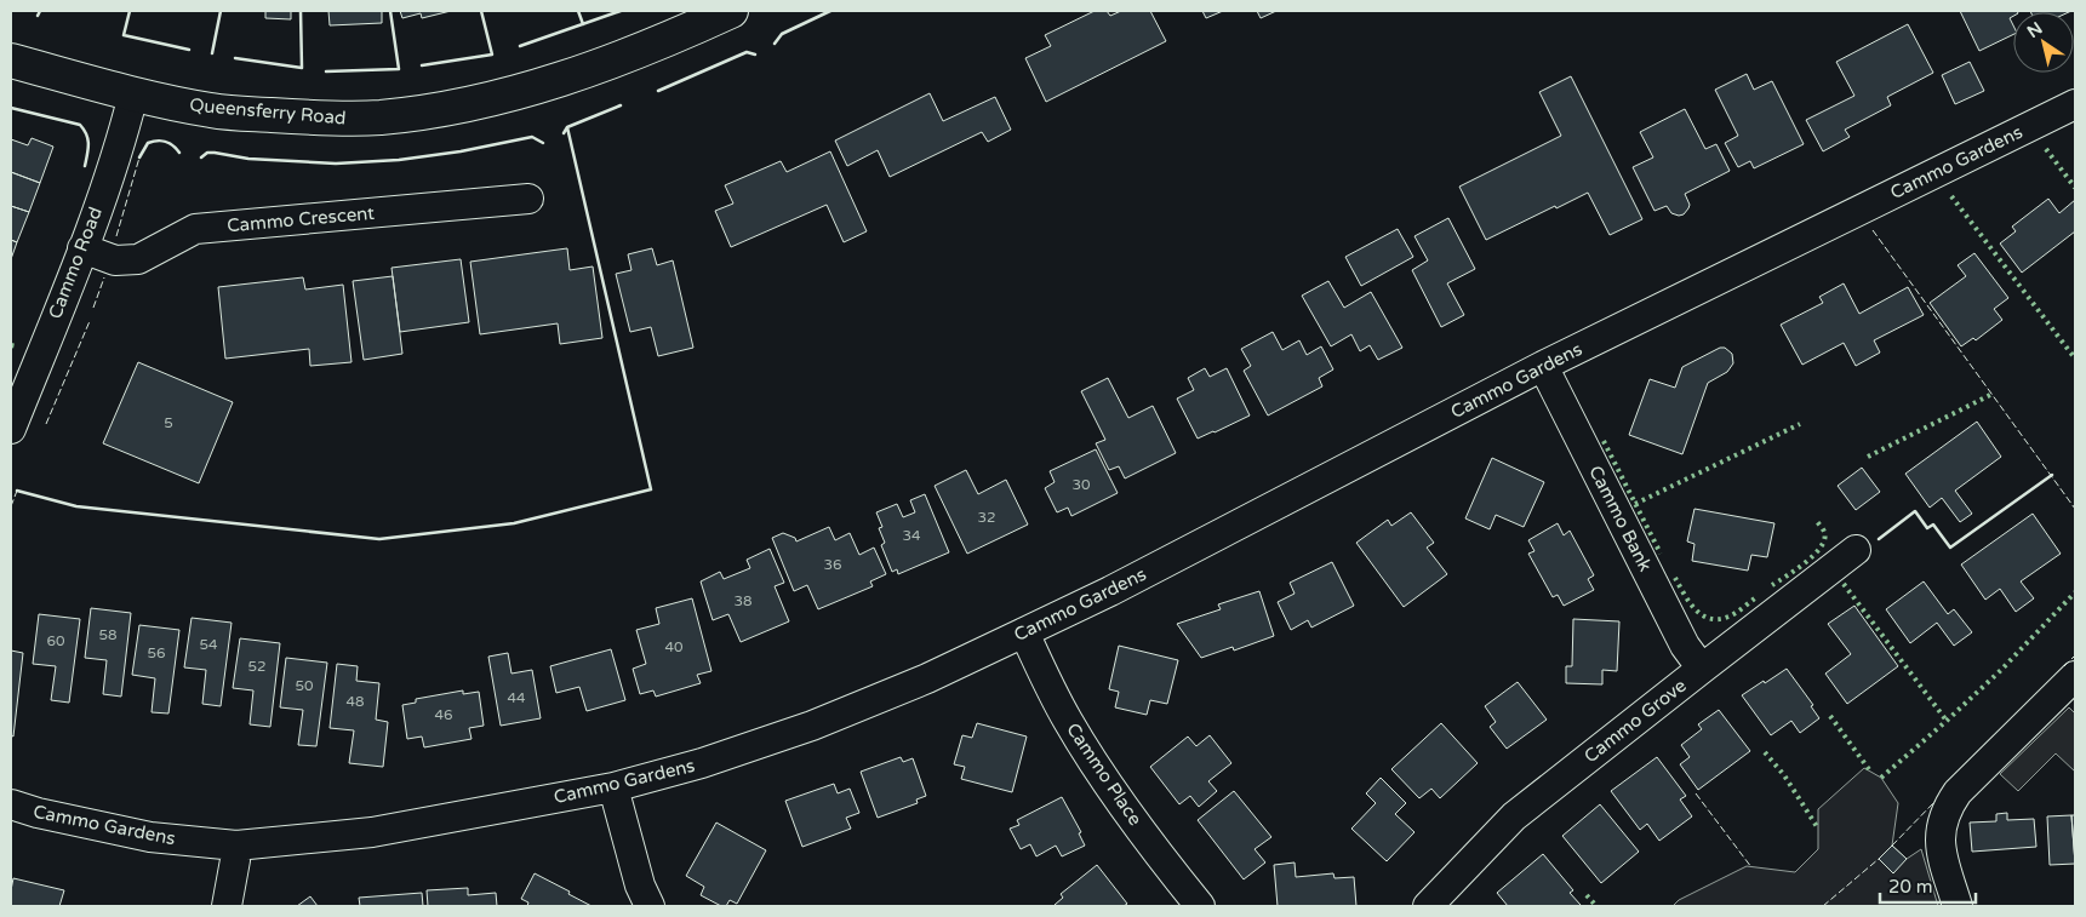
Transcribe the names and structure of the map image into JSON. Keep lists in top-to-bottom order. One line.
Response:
{"streets":{"main road":["Queensferry Road"],"street":["Cammo Gardens","Cammo Crescent","Cammo Road","Cammo Bank","Cammo Grove","Cammo Place"]},"crossings":[["Queensferry Road","Cammo Road"],["Cammo Gardens","Cammo Bank"],["Cammo Gardens","Cammo Place"],["Cammo Crescent","Cammo Road"],["Cammo Bank","Cammo Grove"]],"house_numbers":["5","30","32","34","36","38","58","60","54","40","56","52","50","44","48","46"],"scale_bar":"20 m","north":"top left"}
